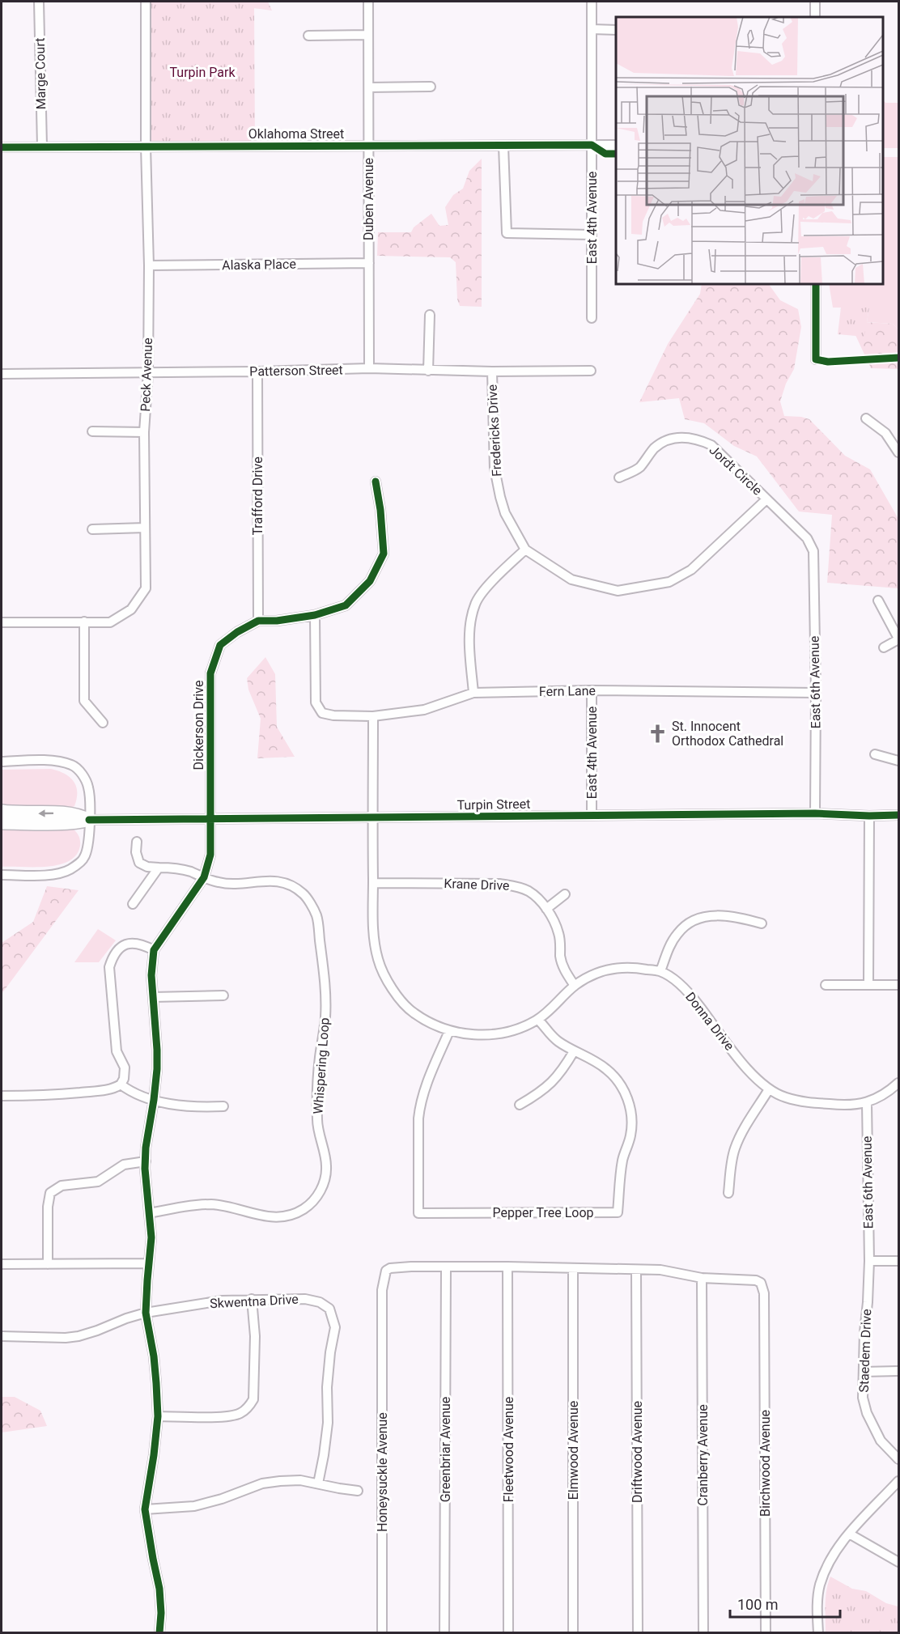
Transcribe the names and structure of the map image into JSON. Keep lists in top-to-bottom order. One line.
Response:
{"streets":{"street":["Marge Court","Oklahoma Street","Duben Avenue","East 4th Avenue","Alaska Place","Patterson Street","Peck Avenue","Fredericks Drive","Jordt Circle","Trafford Drive","East 6th Avenue","Fern Lane","Dickerson Drive","Turpin Street","Krane Drive","Donna Drive","Whispering Loop","Pepper Tree Loop","Skwentna Drive","Staedem Drive","Greenbriar Avenue","Fleetwood Avenue","Elmwood Avenue","Driftwood Avenue","Cranberry Avenue","Birchwood Avenue","Honeysuckle Avenue"]},"crossings":[["Marge Court","Oklahoma Street"],["Oklahoma Street","Duben Avenue"],["Oklahoma Street","East 4th Avenue"],["Oklahoma Street","Peck Avenue"],["Duben Avenue","Alaska Place"],["Duben Avenue","Patterson Street"],["East 4th Avenue","Fern Lane"],["East 4th Avenue","Turpin Street"],["Alaska Place","Peck Avenue"],["Patterson Street","Peck Avenue"],["Patterson Street","Fredericks Drive"],["Patterson Street","Trafford Drive"],["Fredericks Drive","Jordt Circle"],["Jordt Circle","East 6th Avenue"],["Trafford Drive","Dickerson Drive"],["East 6th Avenue","Fern Lane"],["East 6th Avenue","Turpin Street"],["East 6th Avenue","Donna Drive"],["East 6th Avenue","Staedem Drive"],["Fern Lane","Dickerson Drive"],["Fern Lane","Donna Drive"],["Dickerson Drive","Turpin Street"],["Dickerson Drive","Whispering Loop"],["Turpin Street","Donna Drive"],["Krane Drive","Donna Drive"],["Donna Drive","Pepper Tree Loop"],["Greenbriar Avenue","Honeysuckle Avenue"],["Cranberry Avenue","Birchwood Avenue"]],"parks":["Turpin Park"],"places":{"church":["St. Innocent Orthodox Cathedral"]},"scale_bar":"100 m"}
